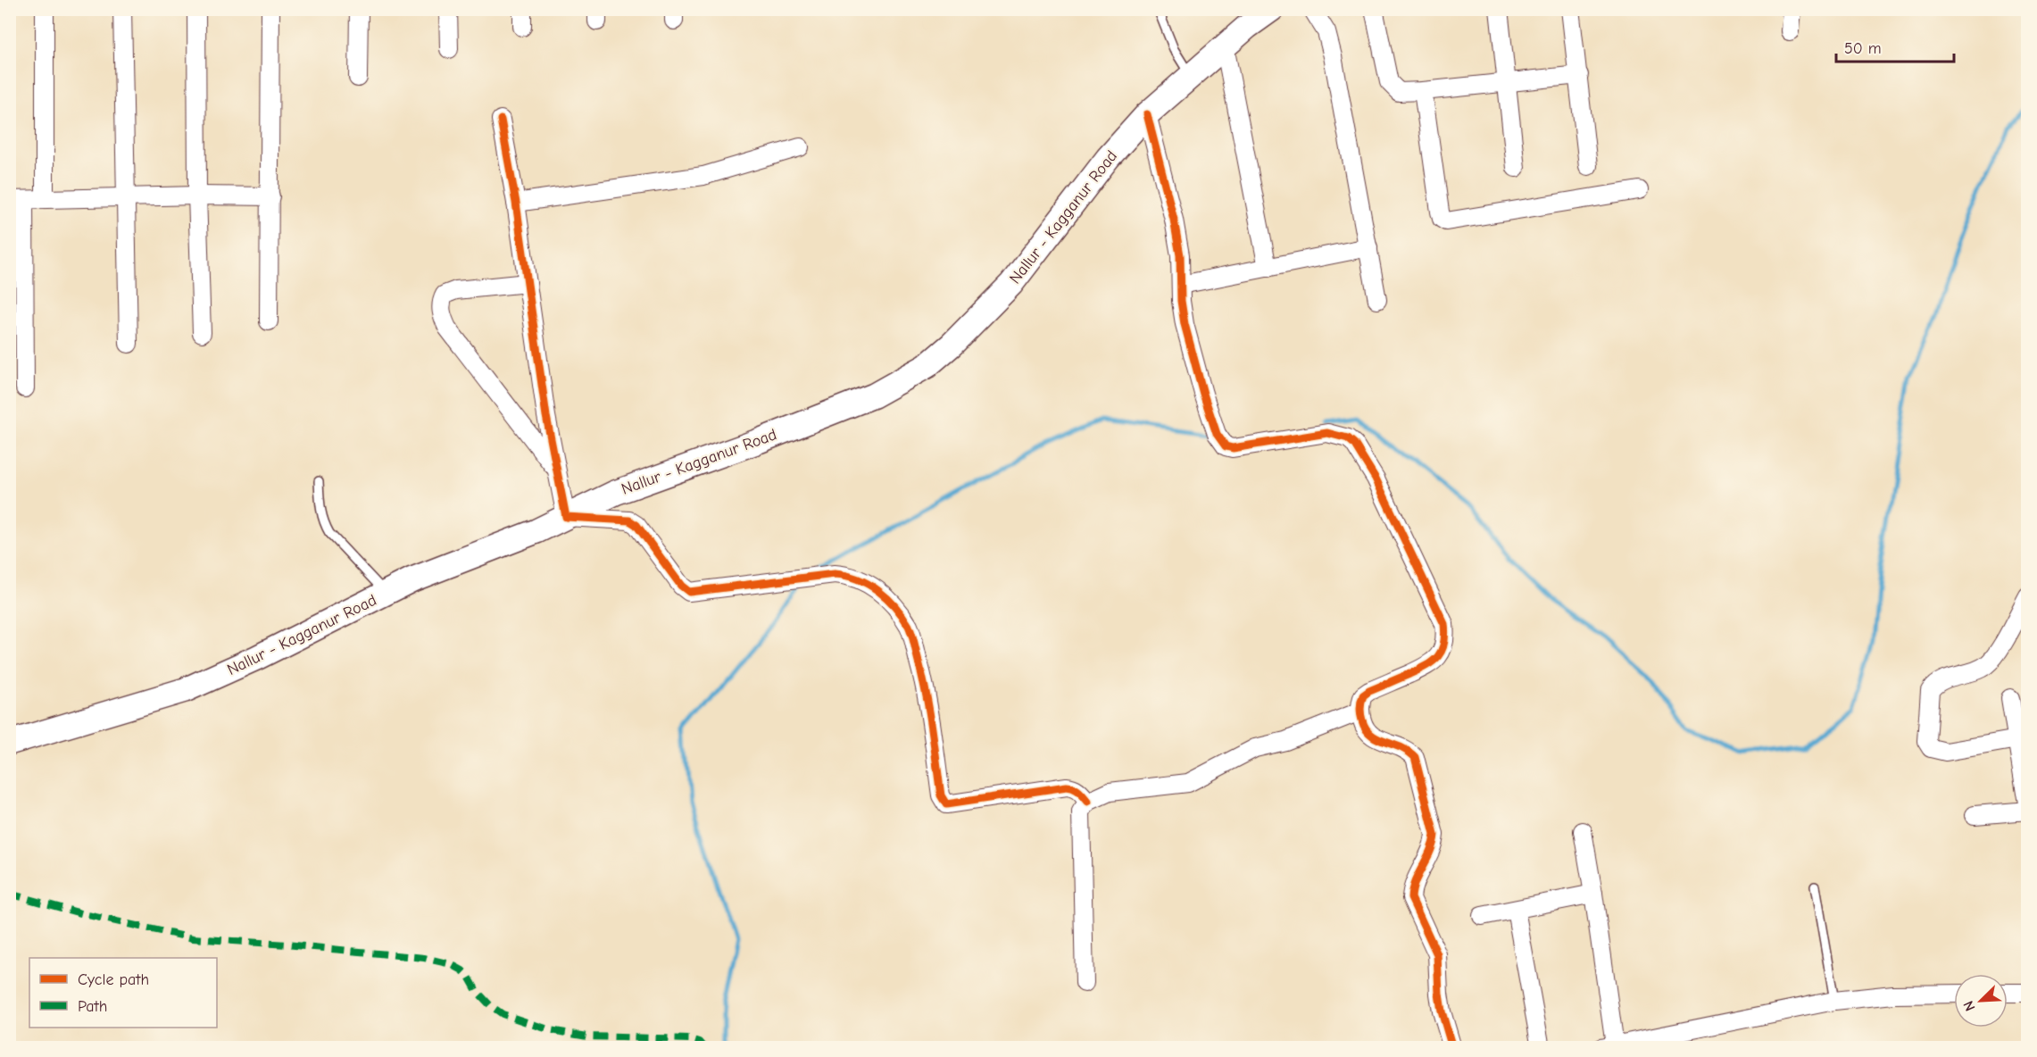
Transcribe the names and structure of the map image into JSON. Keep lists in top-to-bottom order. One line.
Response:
{"streets":{"main road":["Nallur - Kagganur Road"]},"legend":["Cycle path","Path"],"scale_bar":"50 m","north":"bottom left"}
